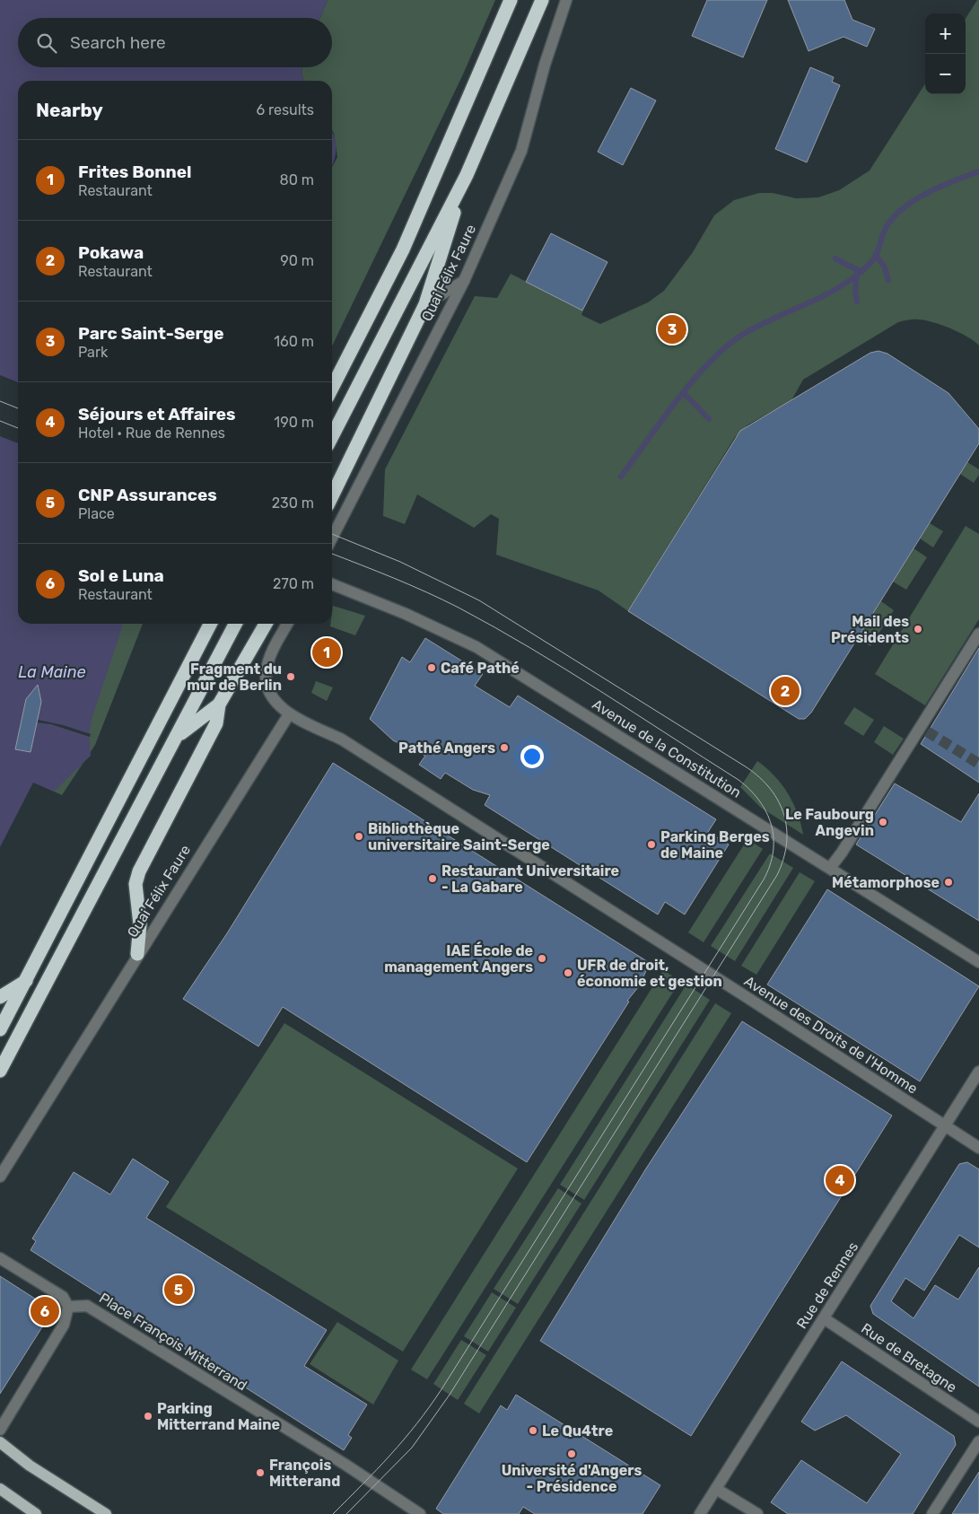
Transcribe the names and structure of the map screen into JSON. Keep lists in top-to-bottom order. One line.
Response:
{"streets":{"highway":["Quai Félix Faure"],"street":["Avenue de la Constitution","Avenue des Droits de l'Homme","Rue de Rennes","Place François Mitterrand","Rue de Bretagne"]},"crossings":[["Quai Félix Faure","Avenue des Droits de l'Homme"],["Avenue des Droits de l'Homme","Rue de Rennes"],["Rue de Rennes","Rue de Bretagne"]],"water":["La Maine"],"places":["Mail des Présidents","Café Pathé","Fragment du mur de Berlin","Pathé Angers","Le Faubourg Angevin","Bibliothèque universitaire Saint-Serge","Parking Berges de Maine","Restaurant Universitaire - La Gabare","Métamorphose","IAE École de management Angers","UFR de droit, économie et gestion","Parking Mitterrand Maine","Le Qu4tre","Université d'Angers - Présidence","François Mitterand"],"page":{"map_buttons":["+","−"],"search":"Search here","heading":["Nearby","6 results"],"list":[{"mark":"1","name":"Frites Bonnel","note":"Restaurant","value":"80 m"},{"mark":"2","name":"Pokawa","note":"Restaurant","value":"90 m"},{"mark":"3","name":"Parc Saint-Serge","note":"Park","value":"160 m"},{"mark":"4","name":"Séjours et Affaires","note":"Hotel · Rue de Rennes","value":"190 m"},{"mark":"5","name":"CNP Assurances","note":"Place","value":"230 m"},{"mark":"6","name":"Sol e Luna","note":"Restaurant","value":"270 m"}],"pins":["3","1","2","4","5","6"]}}
